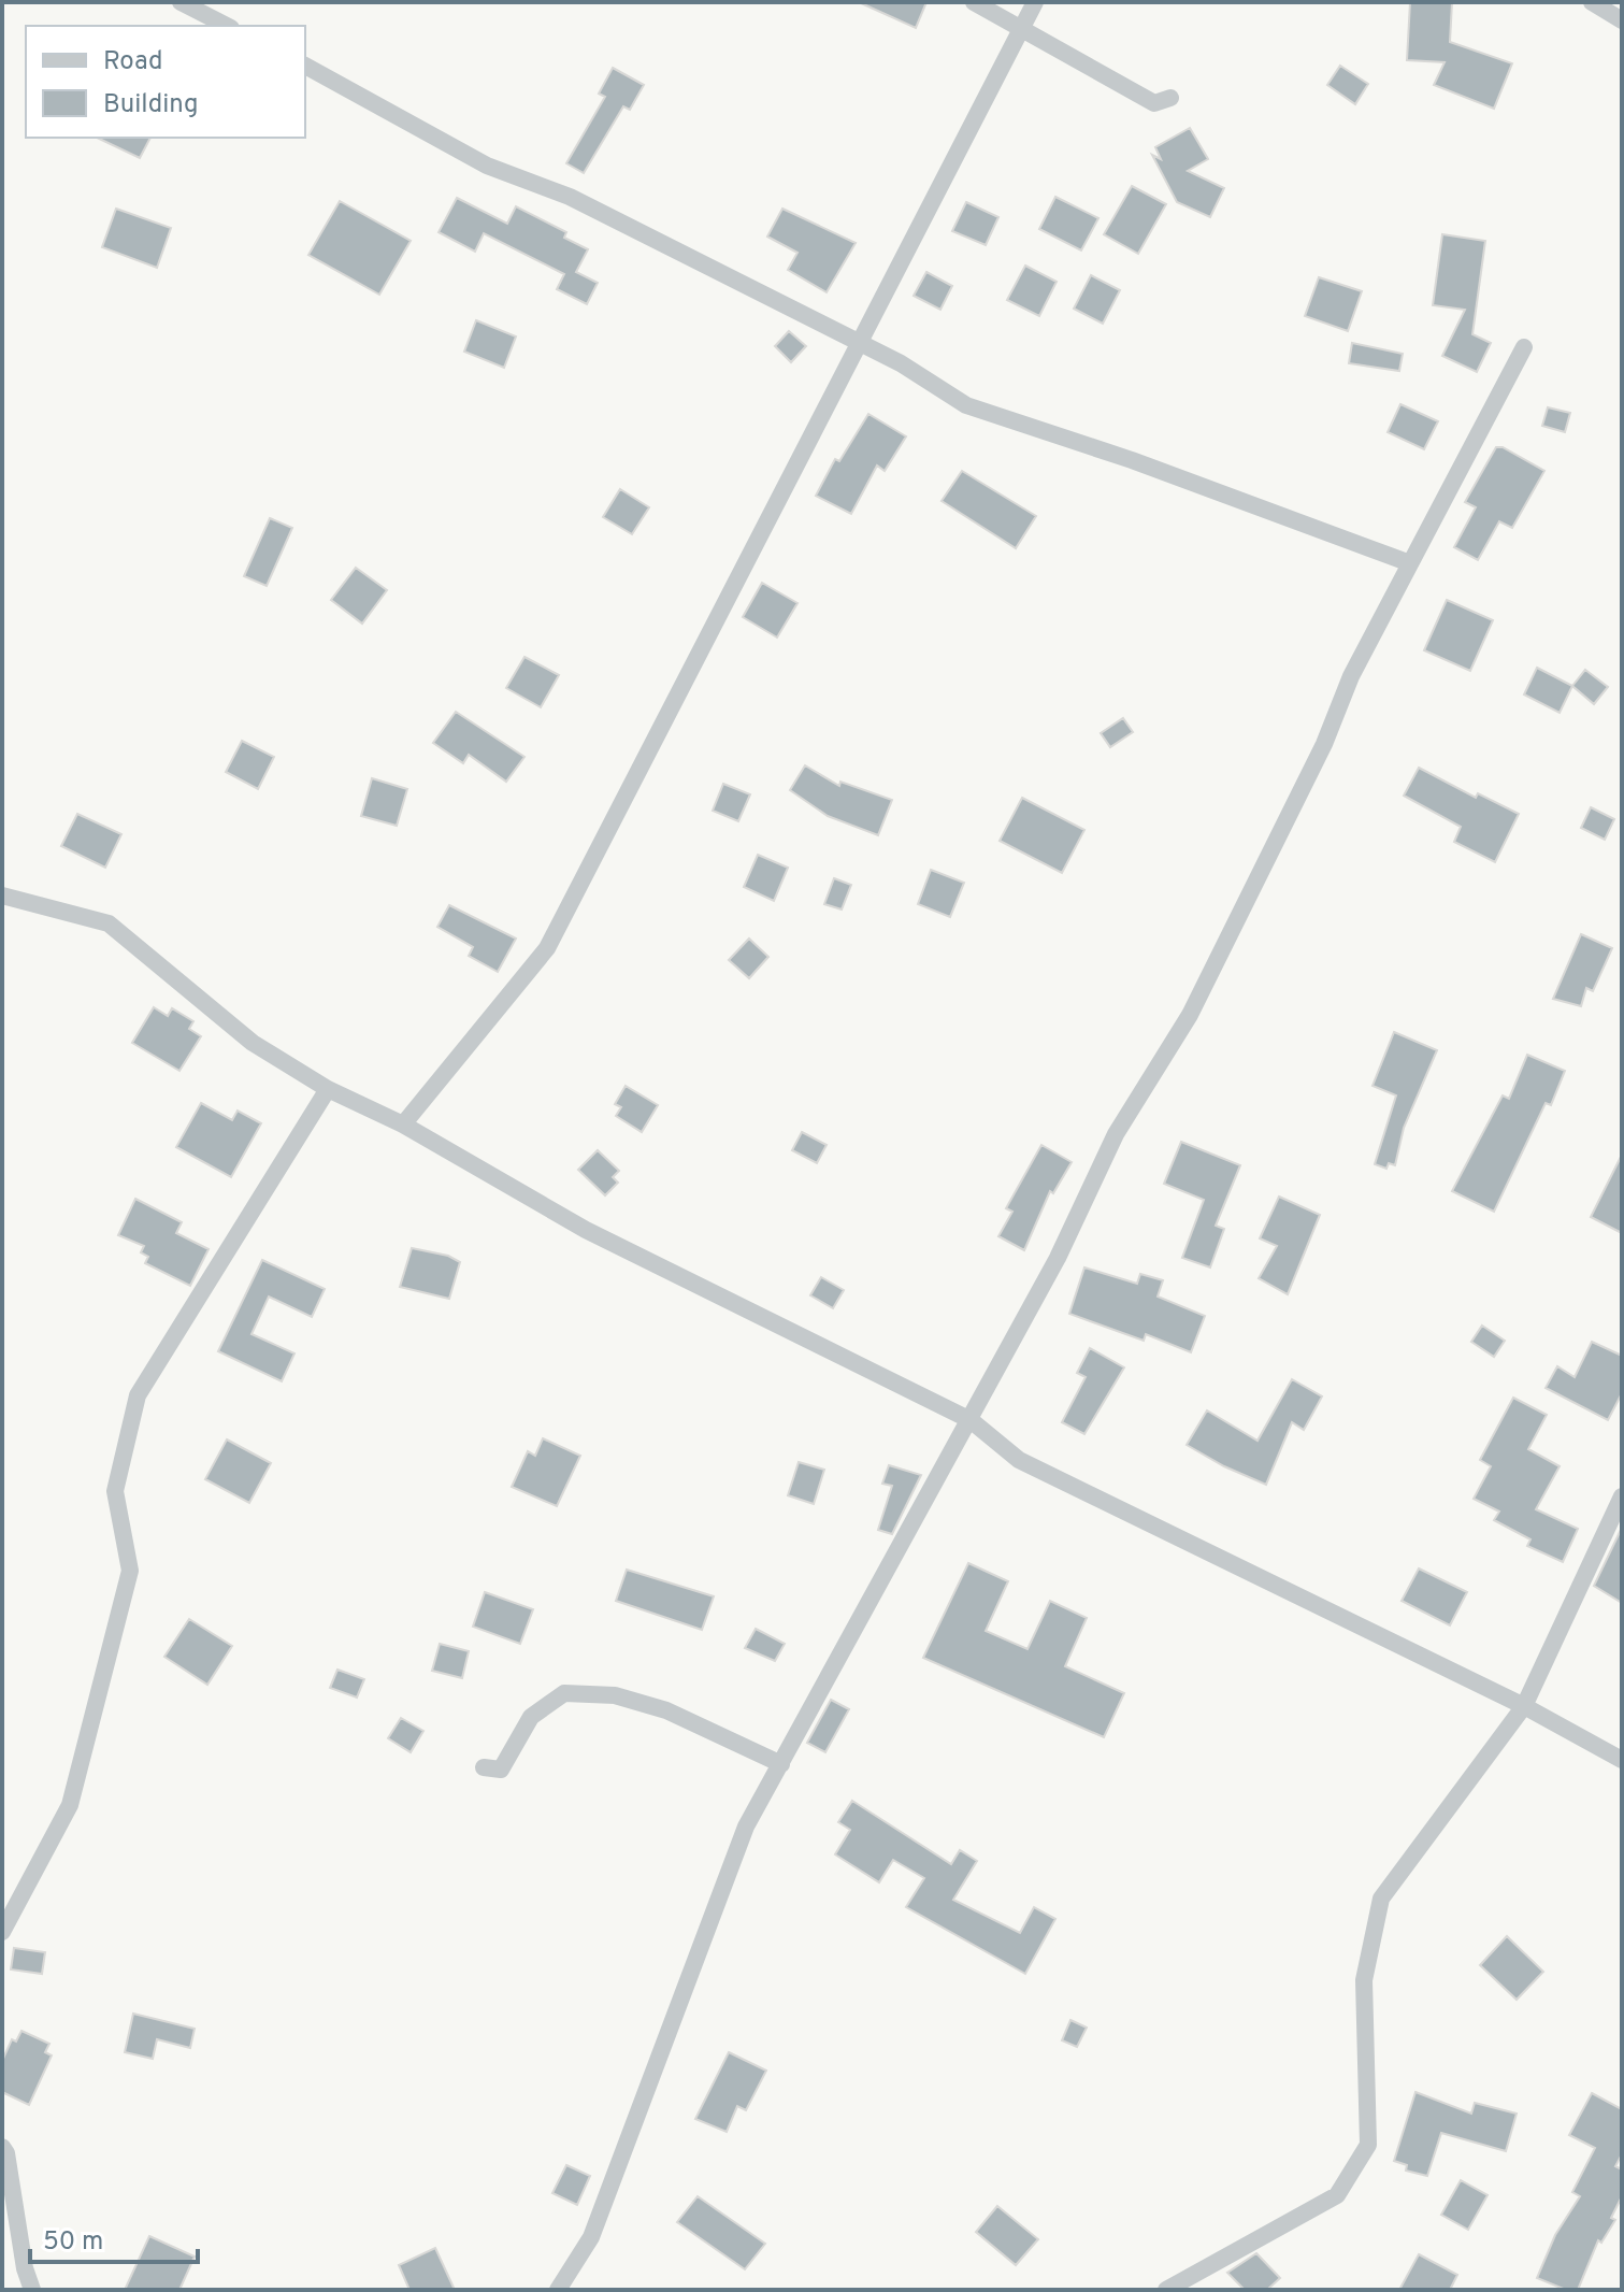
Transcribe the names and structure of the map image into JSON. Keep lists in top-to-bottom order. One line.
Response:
{"legend":["Road","Building"],"scale_bar":"50 m"}
